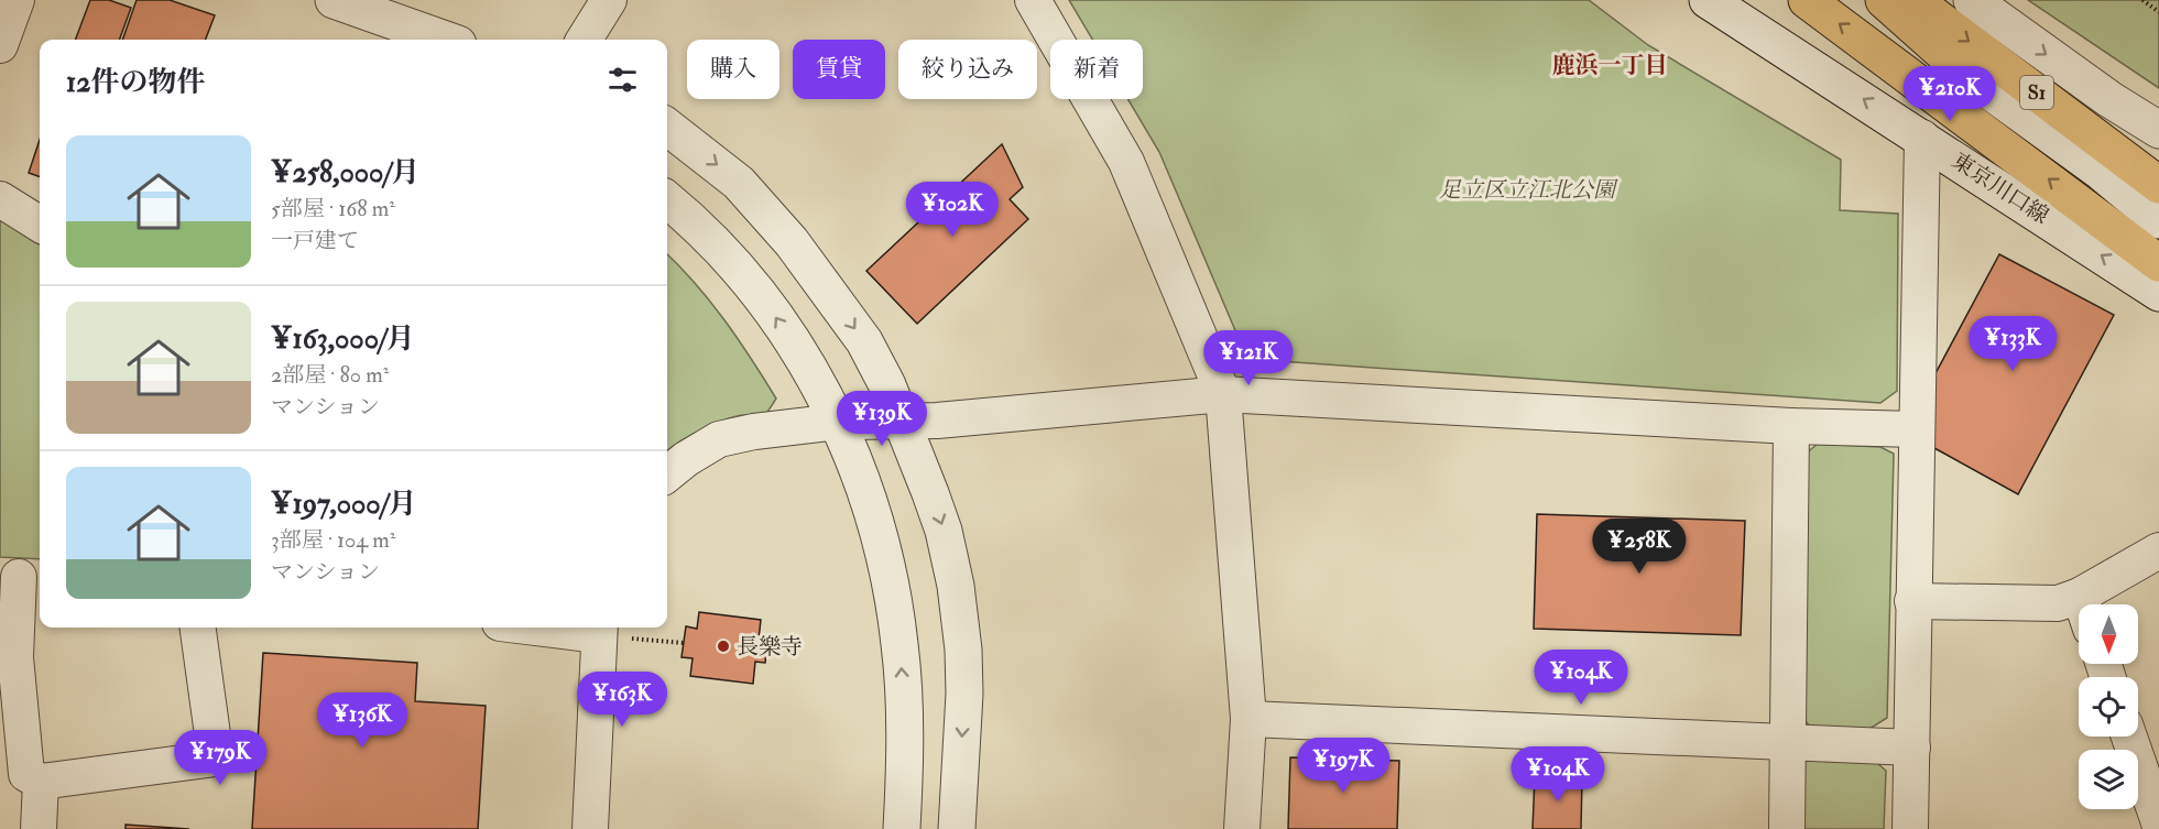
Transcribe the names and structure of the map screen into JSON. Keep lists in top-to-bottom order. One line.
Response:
{"streets":{"highway":["S1"],"street":["東京川口線"]},"districts":["鹿浜一丁目"],"parks":["足立区立江北公園"],"places":["長樂寺"],"north":"bottom","page":{"chip":["購入","賃貸","絞り込み","新着"],"heading":"12件の物件","price":["¥210K","¥102K","¥133K","¥121K","¥139K","¥258K","¥104K","¥163K","¥136K","¥179K","¥197K","¥104K"],"list":[{"name":"¥258,000/月","note":"5部屋 · 168 m² · 一戸建て"},{"name":"¥163,000/月","note":"2部屋 · 80 m² · マンション"},{"name":"¥197,000/月","note":"3部屋 · 104 m² · マンション"}]}}
